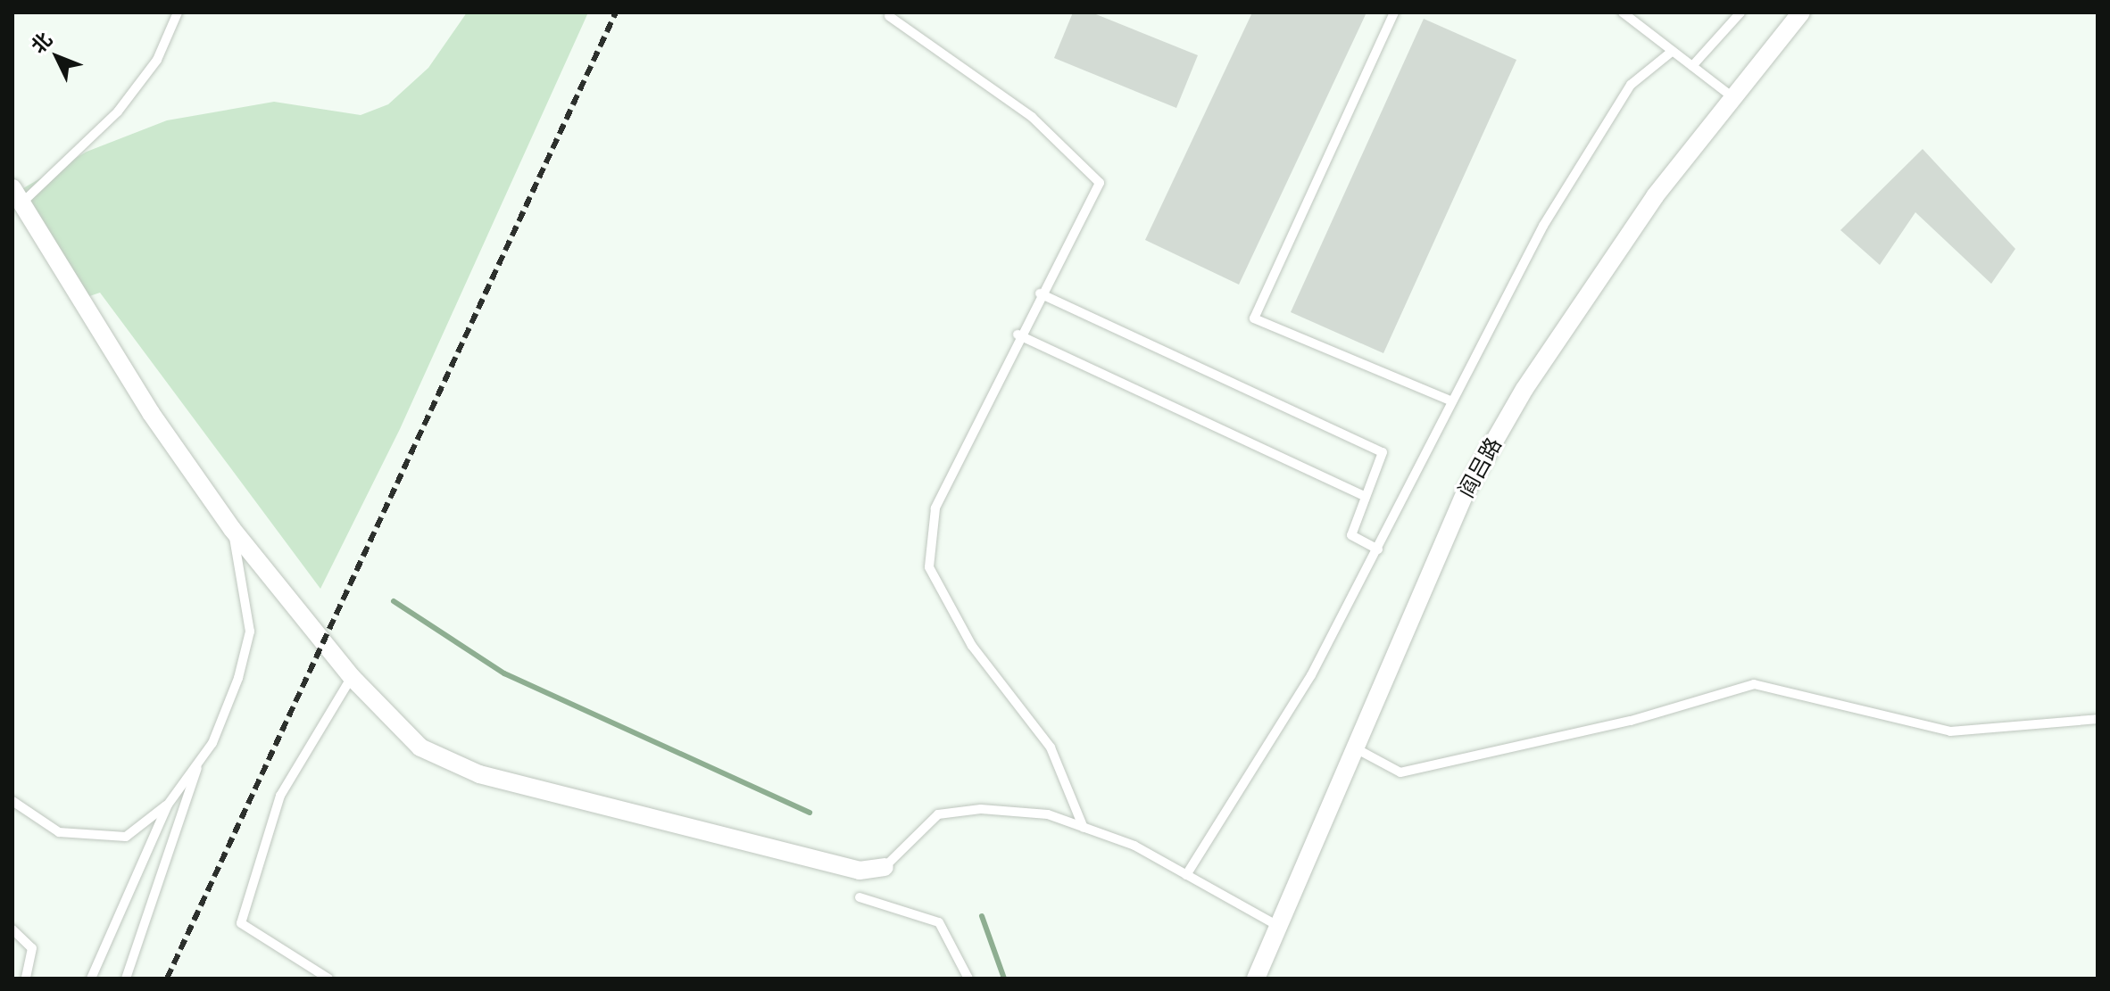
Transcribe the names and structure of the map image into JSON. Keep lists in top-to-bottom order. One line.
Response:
{"streets":{"street":["阎吕路"]},"north":"top left"}
